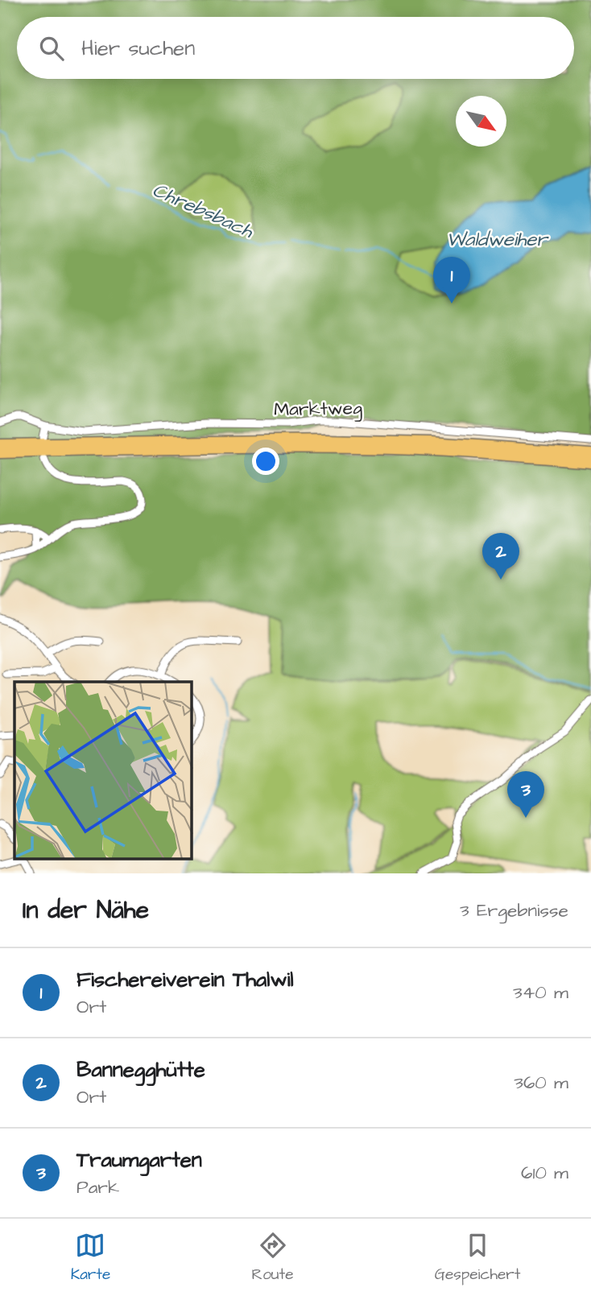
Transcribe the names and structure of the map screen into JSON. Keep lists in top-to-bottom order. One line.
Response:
{"streets":{"street":["Marktweg"]},"water":["Chrebsbach","Waldweiher"],"north":"bottom right","page":{"search":"Hier suchen","pins":["1","2","3"],"heading":["In der Nähe","3 Ergebnisse"],"list":[{"mark":"1","name":"Fischereiverein Thalwil","note":"Ort","value":"340 m"},{"mark":"2","name":"Bannegghütte","note":"Ort","value":"360 m"},{"mark":"3","name":"Traumgarten","note":"Park","value":"610 m"}],"nav":["Karte","Route","Gespeichert"]}}
